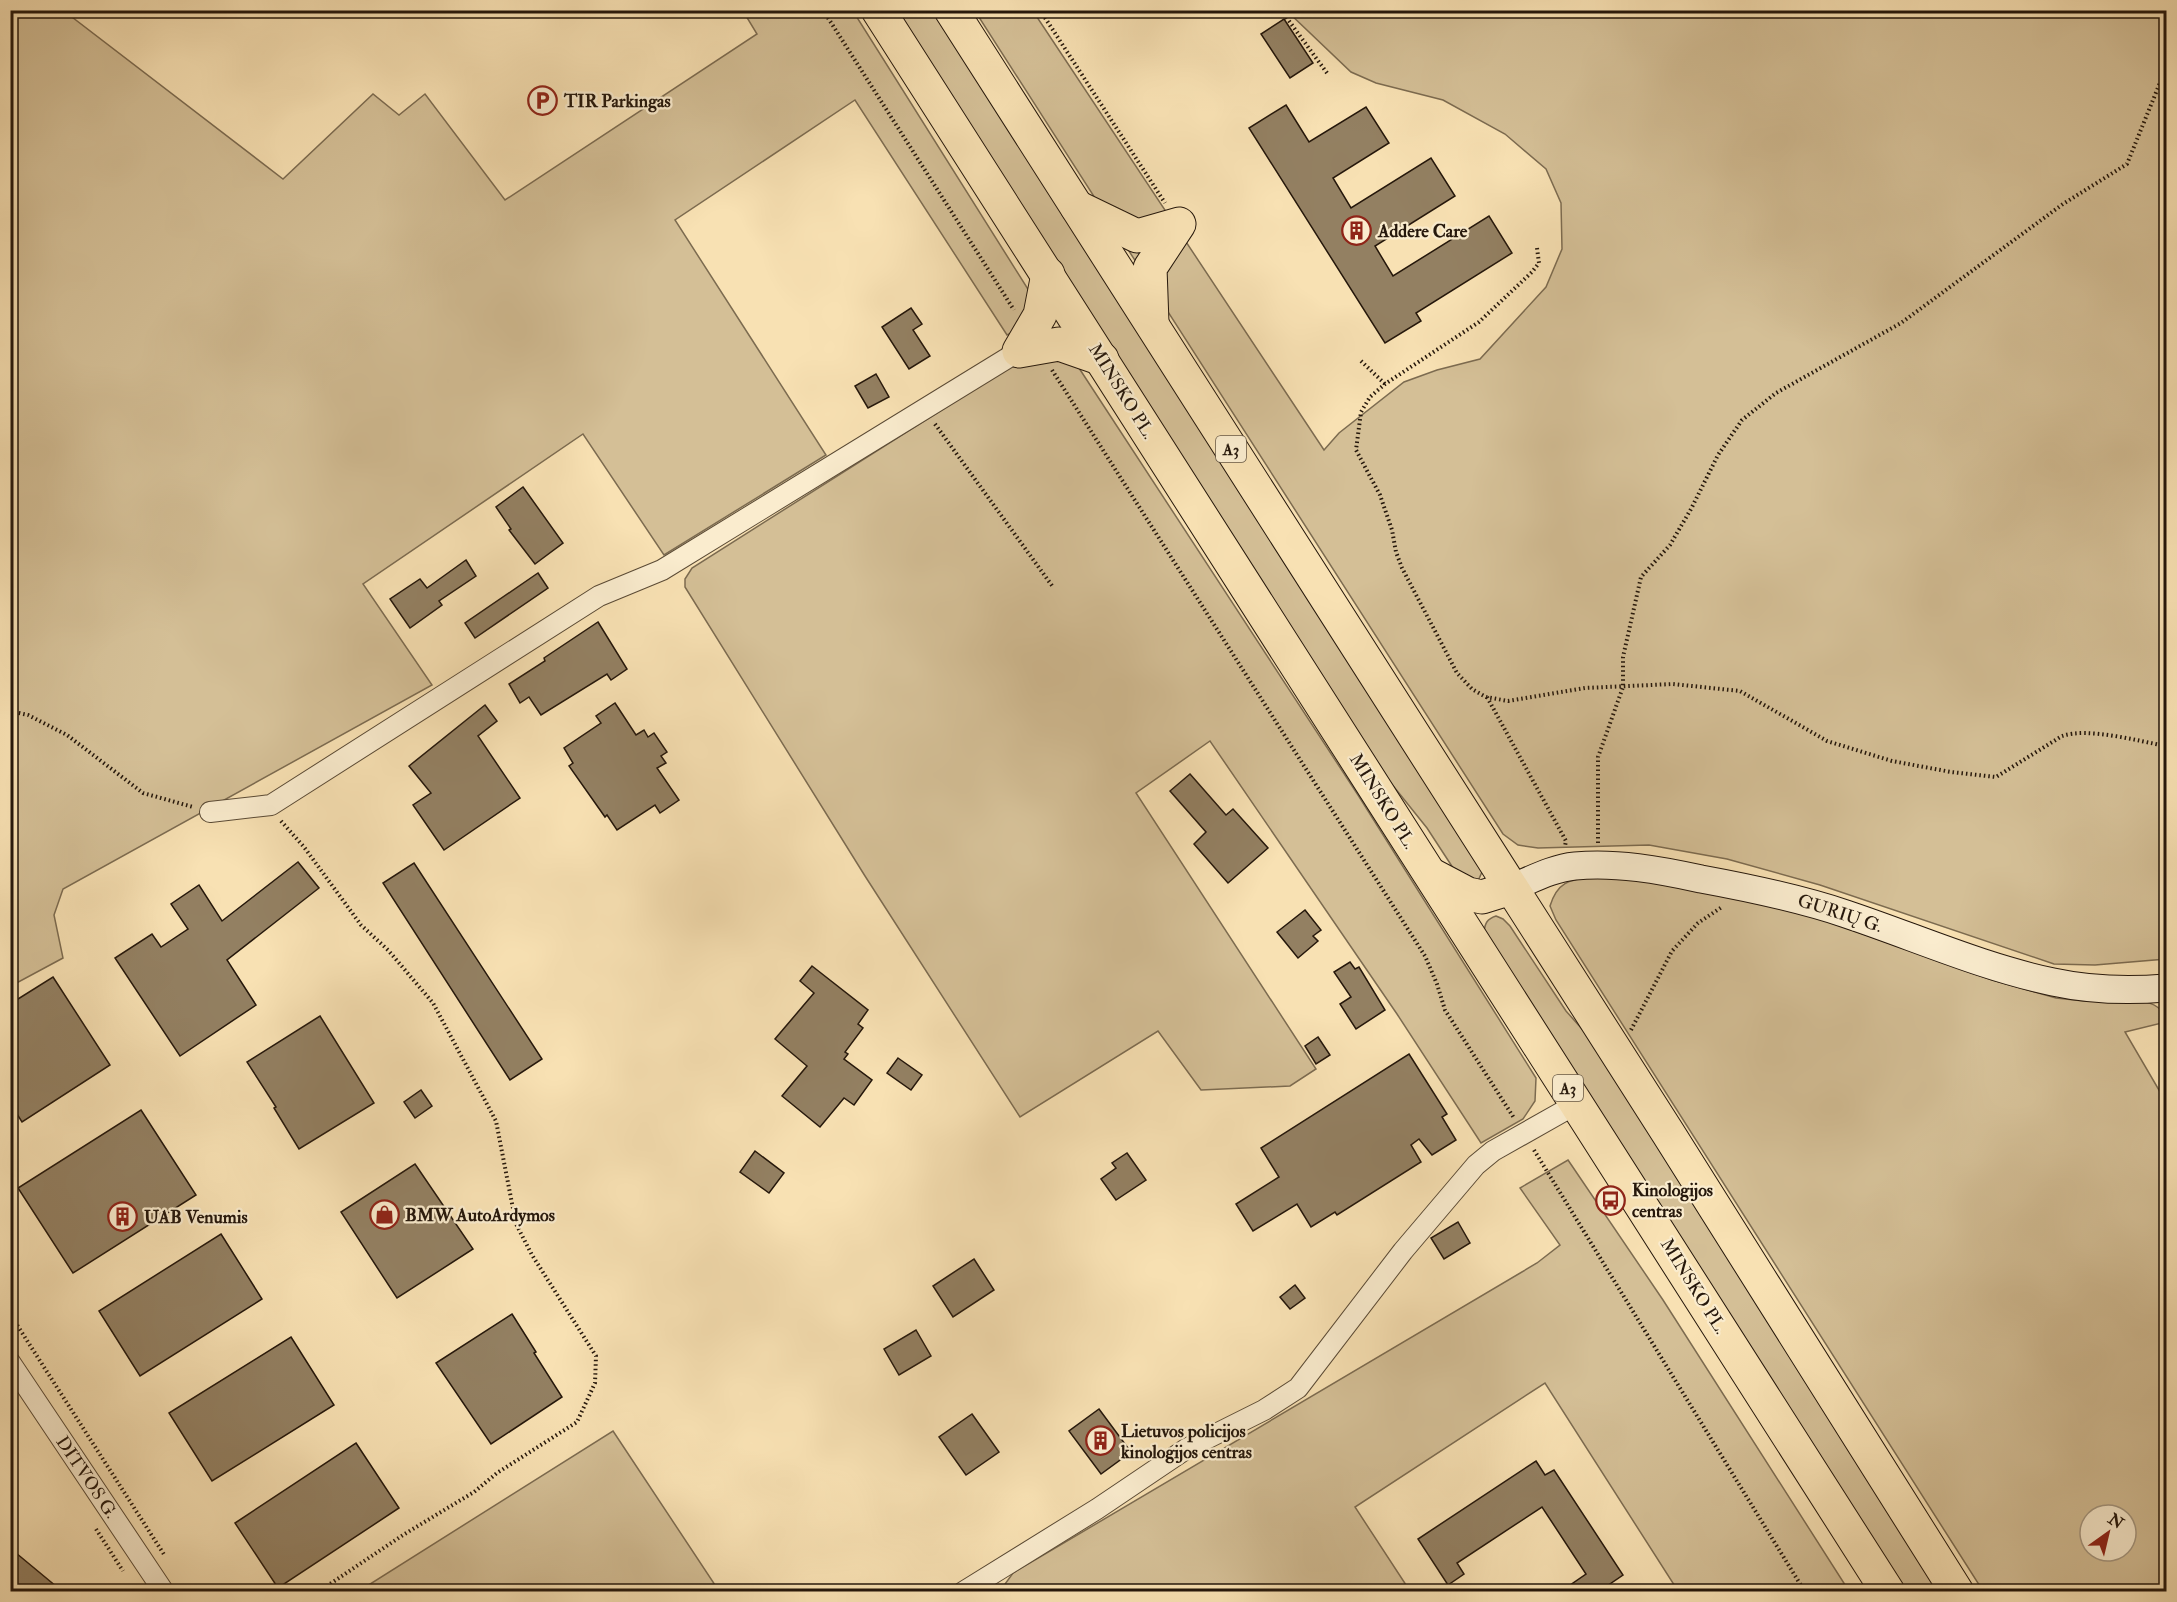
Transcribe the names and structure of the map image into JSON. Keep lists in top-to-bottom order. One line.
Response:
{"streets":{"highway":["MINSKO PL.","A3"],"street":["GURIŲ G.","DITVOS G."]},"crossings":[["A3","GURIŲ G."]],"places":{"parking":["TIR Parkingas"],"building":["Addere Care","UAB Venumis","Lietuvos policijos kinologijos centras"],"bus stop":["Kinologijos centras"],"shop":["BMW AutoArdymos"]},"north":"top right"}
